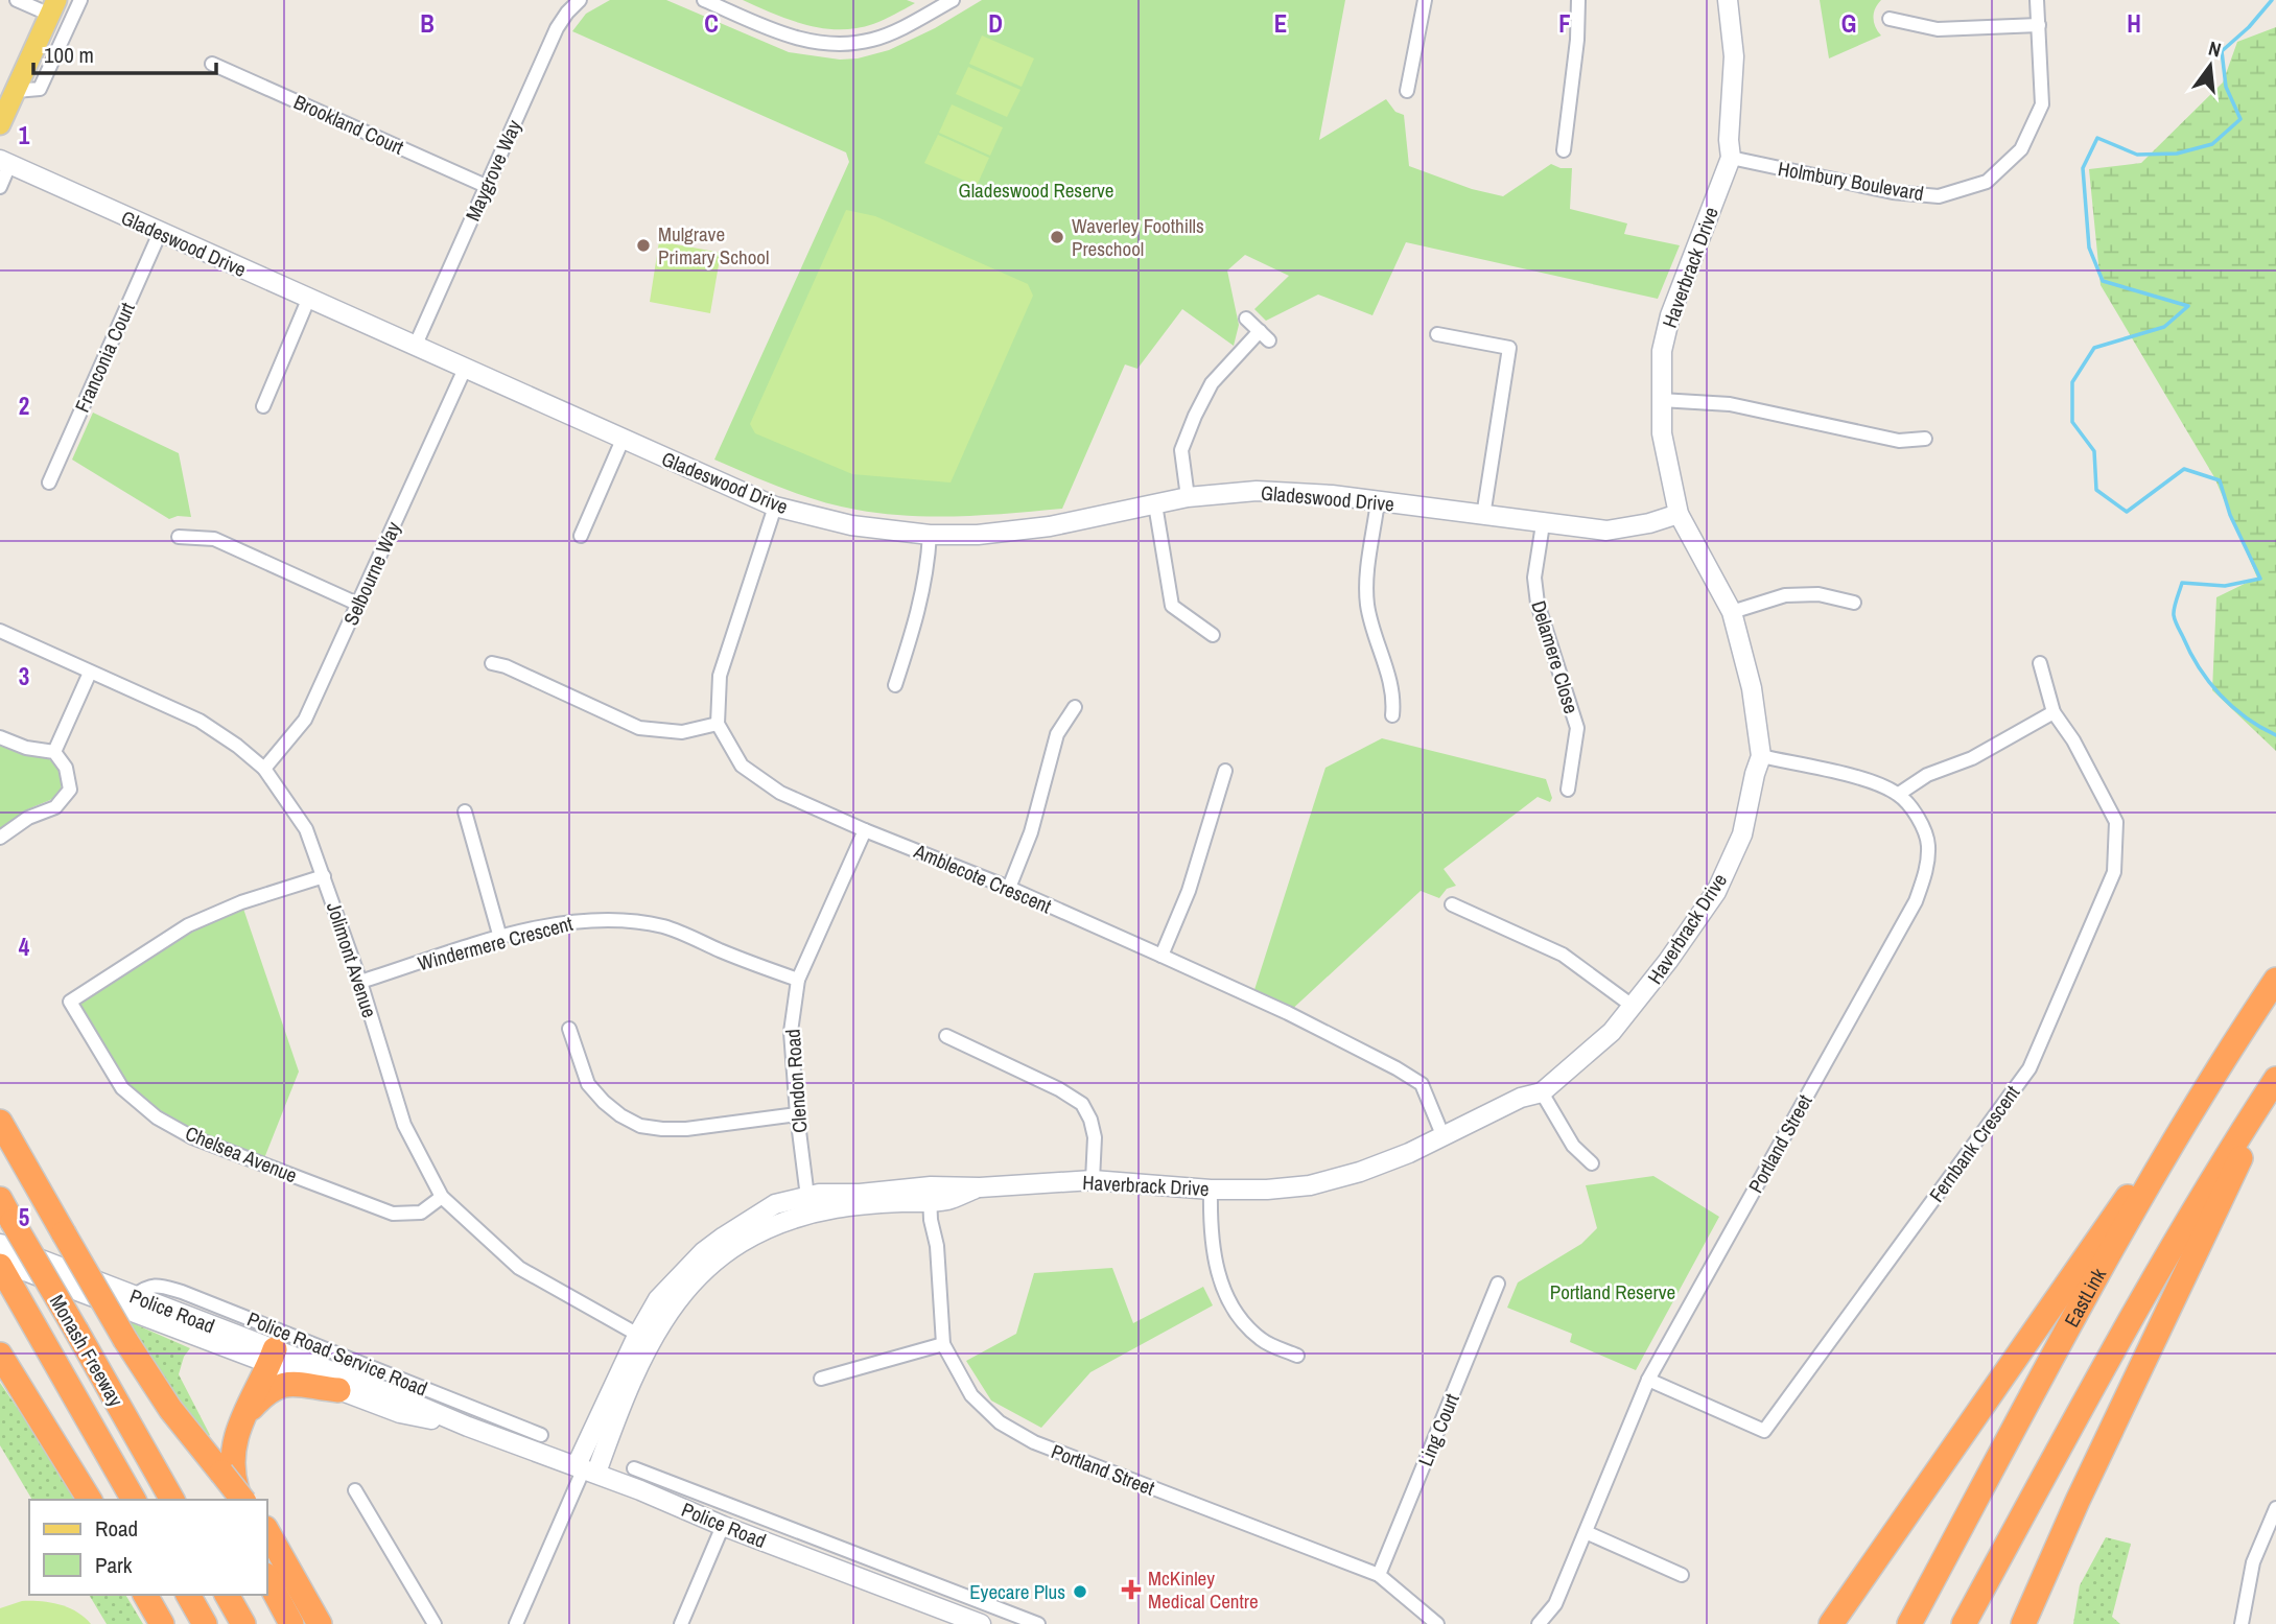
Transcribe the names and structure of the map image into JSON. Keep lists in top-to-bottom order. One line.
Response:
{"streets":{"highway":["EastLink","Monash Freeway"],"street":["Brookland Court","Maygrove Way","Holmbury Boulevard","Gladeswood Drive","Haverbrack Drive","Franconia Court","Selbourne Way","Delamere Close","Amblecote Crescent","Windermere Crescent","Jolimont Avenue","Clendon Road","Portland Street","Fernbank Crescent","Chelsea Avenue","Police Road","Police Road Service Road","Ling Court"]},"crossings":[["Brookland Court","Maygrove Way"],["Maygrove Way","Gladeswood Drive"],["Holmbury Boulevard","Haverbrack Drive"],["Gladeswood Drive","Haverbrack Drive"],["Gladeswood Drive","Franconia Court"],["Gladeswood Drive","Selbourne Way"],["Gladeswood Drive","Delamere Close"],["Haverbrack Drive","Amblecote Crescent"],["Haverbrack Drive","Jolimont Avenue"],["Haverbrack Drive","Clendon Road"],["Haverbrack Drive","Portland Street"],["Haverbrack Drive","Police Road"],["Selbourne Way","Jolimont Avenue"],["Amblecote Crescent","Clendon Road"],["Windermere Crescent","Jolimont Avenue"],["Windermere Crescent","Clendon Road"],["Jolimont Avenue","Chelsea Avenue"],["Portland Street","Fernbank Crescent"],["Portland Street","Ling Court"],["Police Road","Monash Freeway"],["Police Road","Police Road Service Road"]],"parks":["Gladeswood Reserve","Portland Reserve"],"places":{"other":["Waverley Foothills Preschool","Mulgrave Primary School","Eyecare Plus"],"health":["McKinley Medical Centre"]},"legend":["Road","Park"],"scale_bar":"100 m","north":"top","grid":{"columns":["B","C","D","E","F","G","H"],"rows":["1","2","3","4","5"]}}
